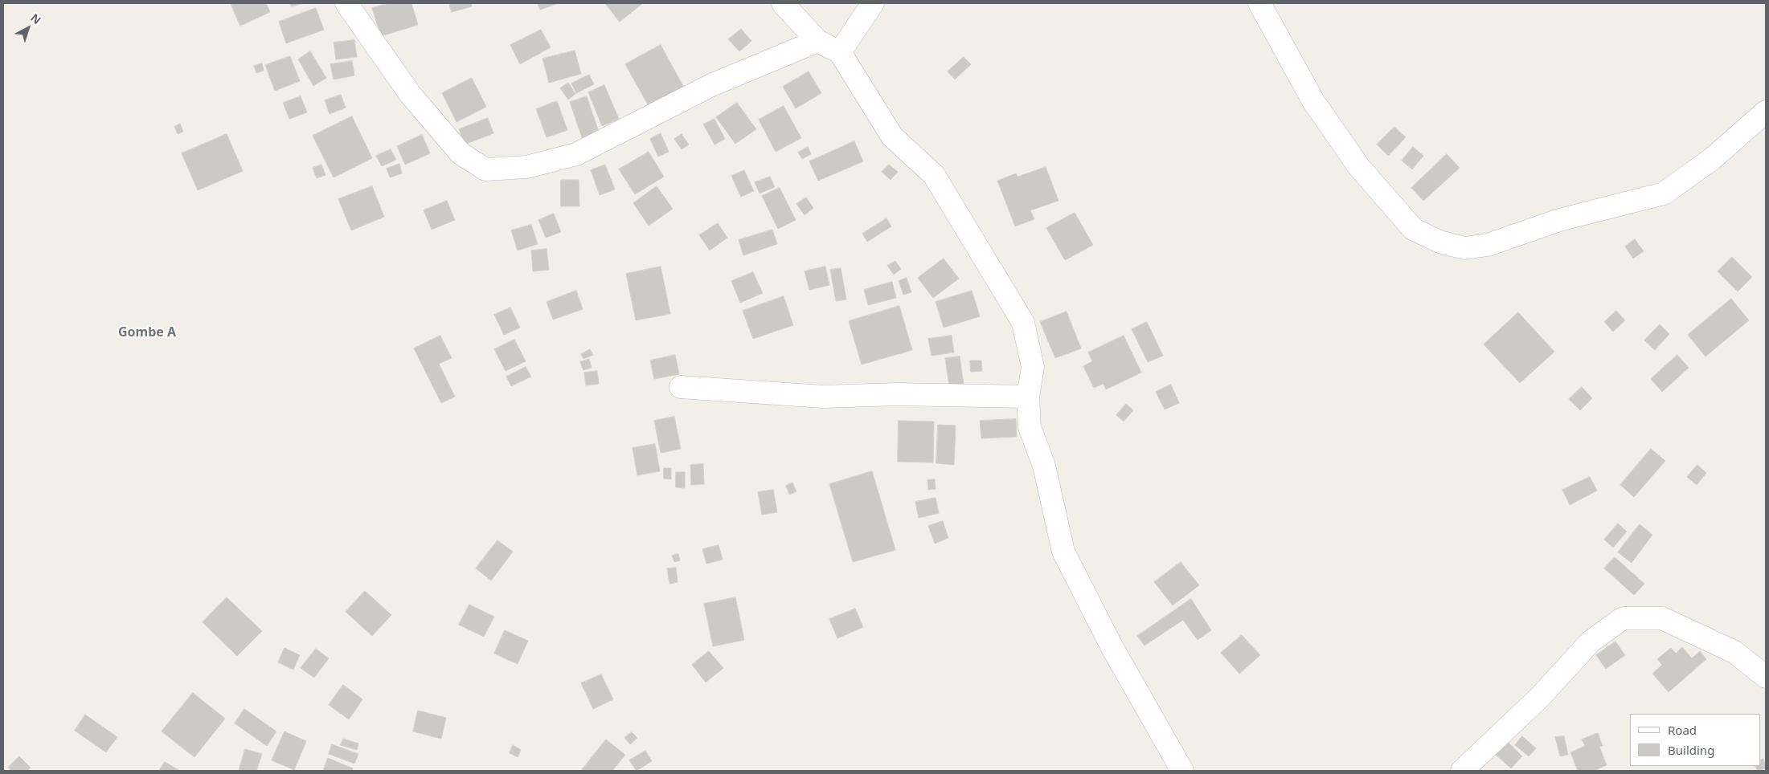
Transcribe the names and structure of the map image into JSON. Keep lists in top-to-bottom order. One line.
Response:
{"districts":["Gombe A"],"legend":["Road","Building"],"north":"top right"}
